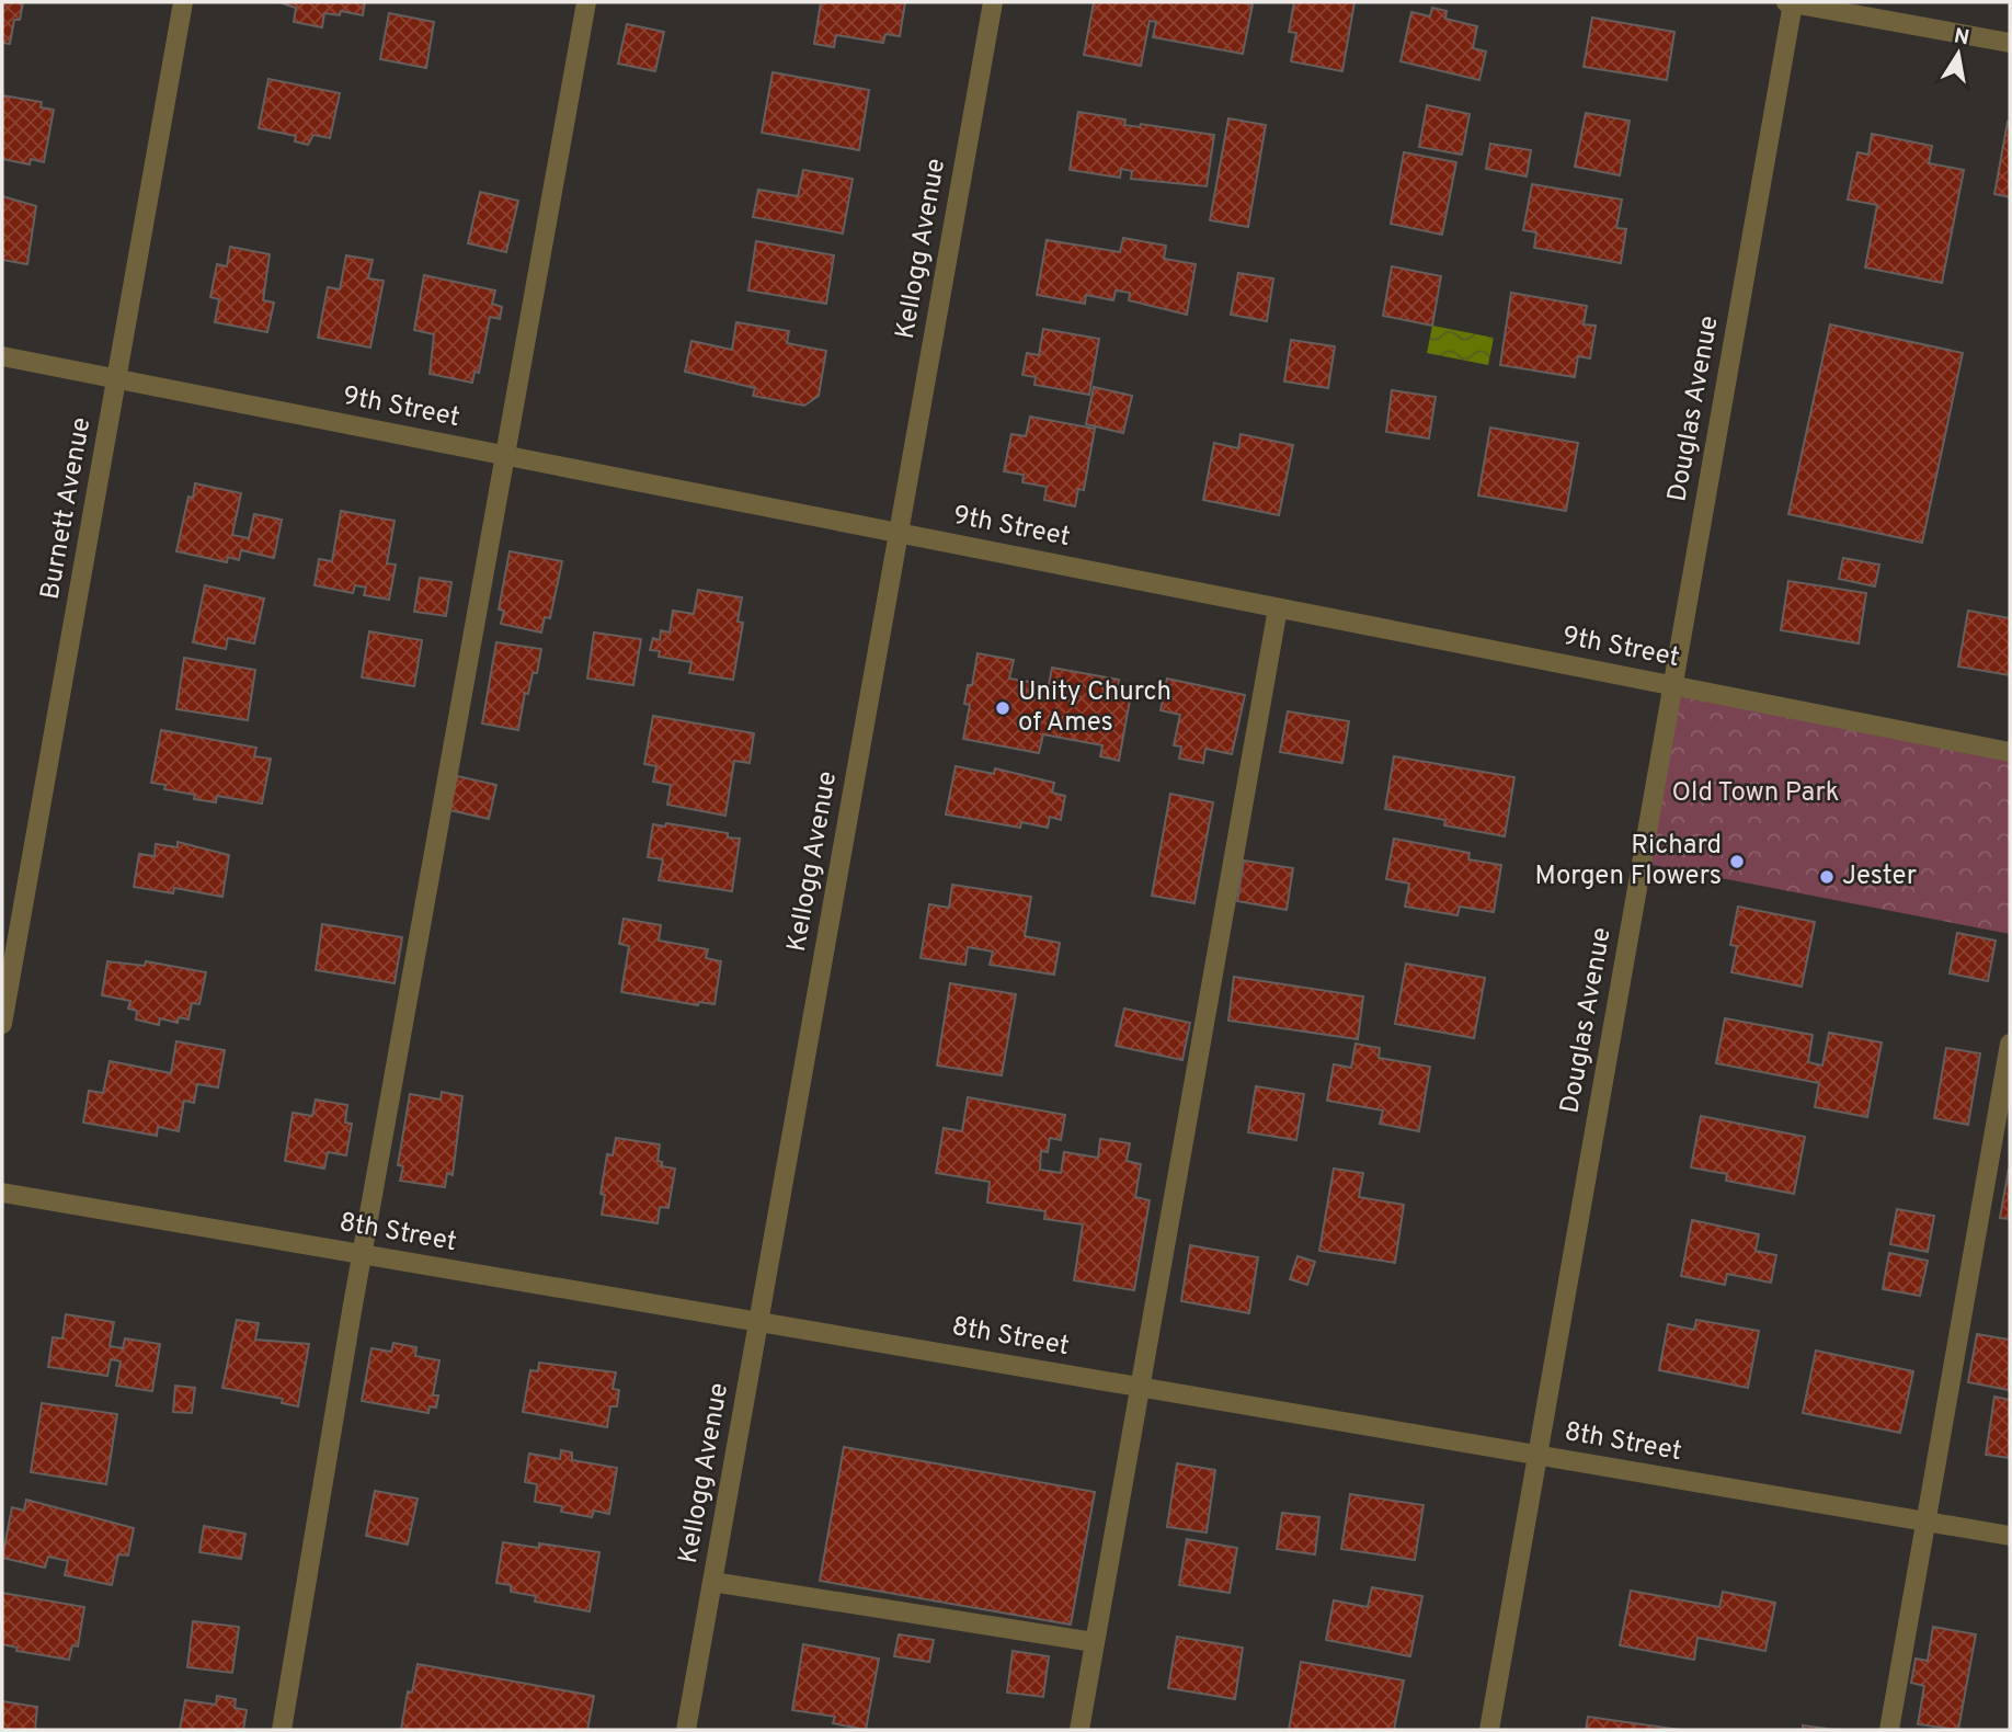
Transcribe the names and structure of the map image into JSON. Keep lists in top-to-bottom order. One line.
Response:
{"streets":{"street":["Kellogg Avenue","9th Street","Douglas Avenue","Burnett Avenue","8th Street"]},"crossings":[["Kellogg Avenue","9th Street"],["Kellogg Avenue","8th Street"],["9th Street","Douglas Avenue"],["9th Street","Burnett Avenue"],["Douglas Avenue","8th Street"]],"parks":["Old Town Park"],"places":["Unity Church of Ames","Richard Morgen Flowers","Jester"],"north":"top"}
